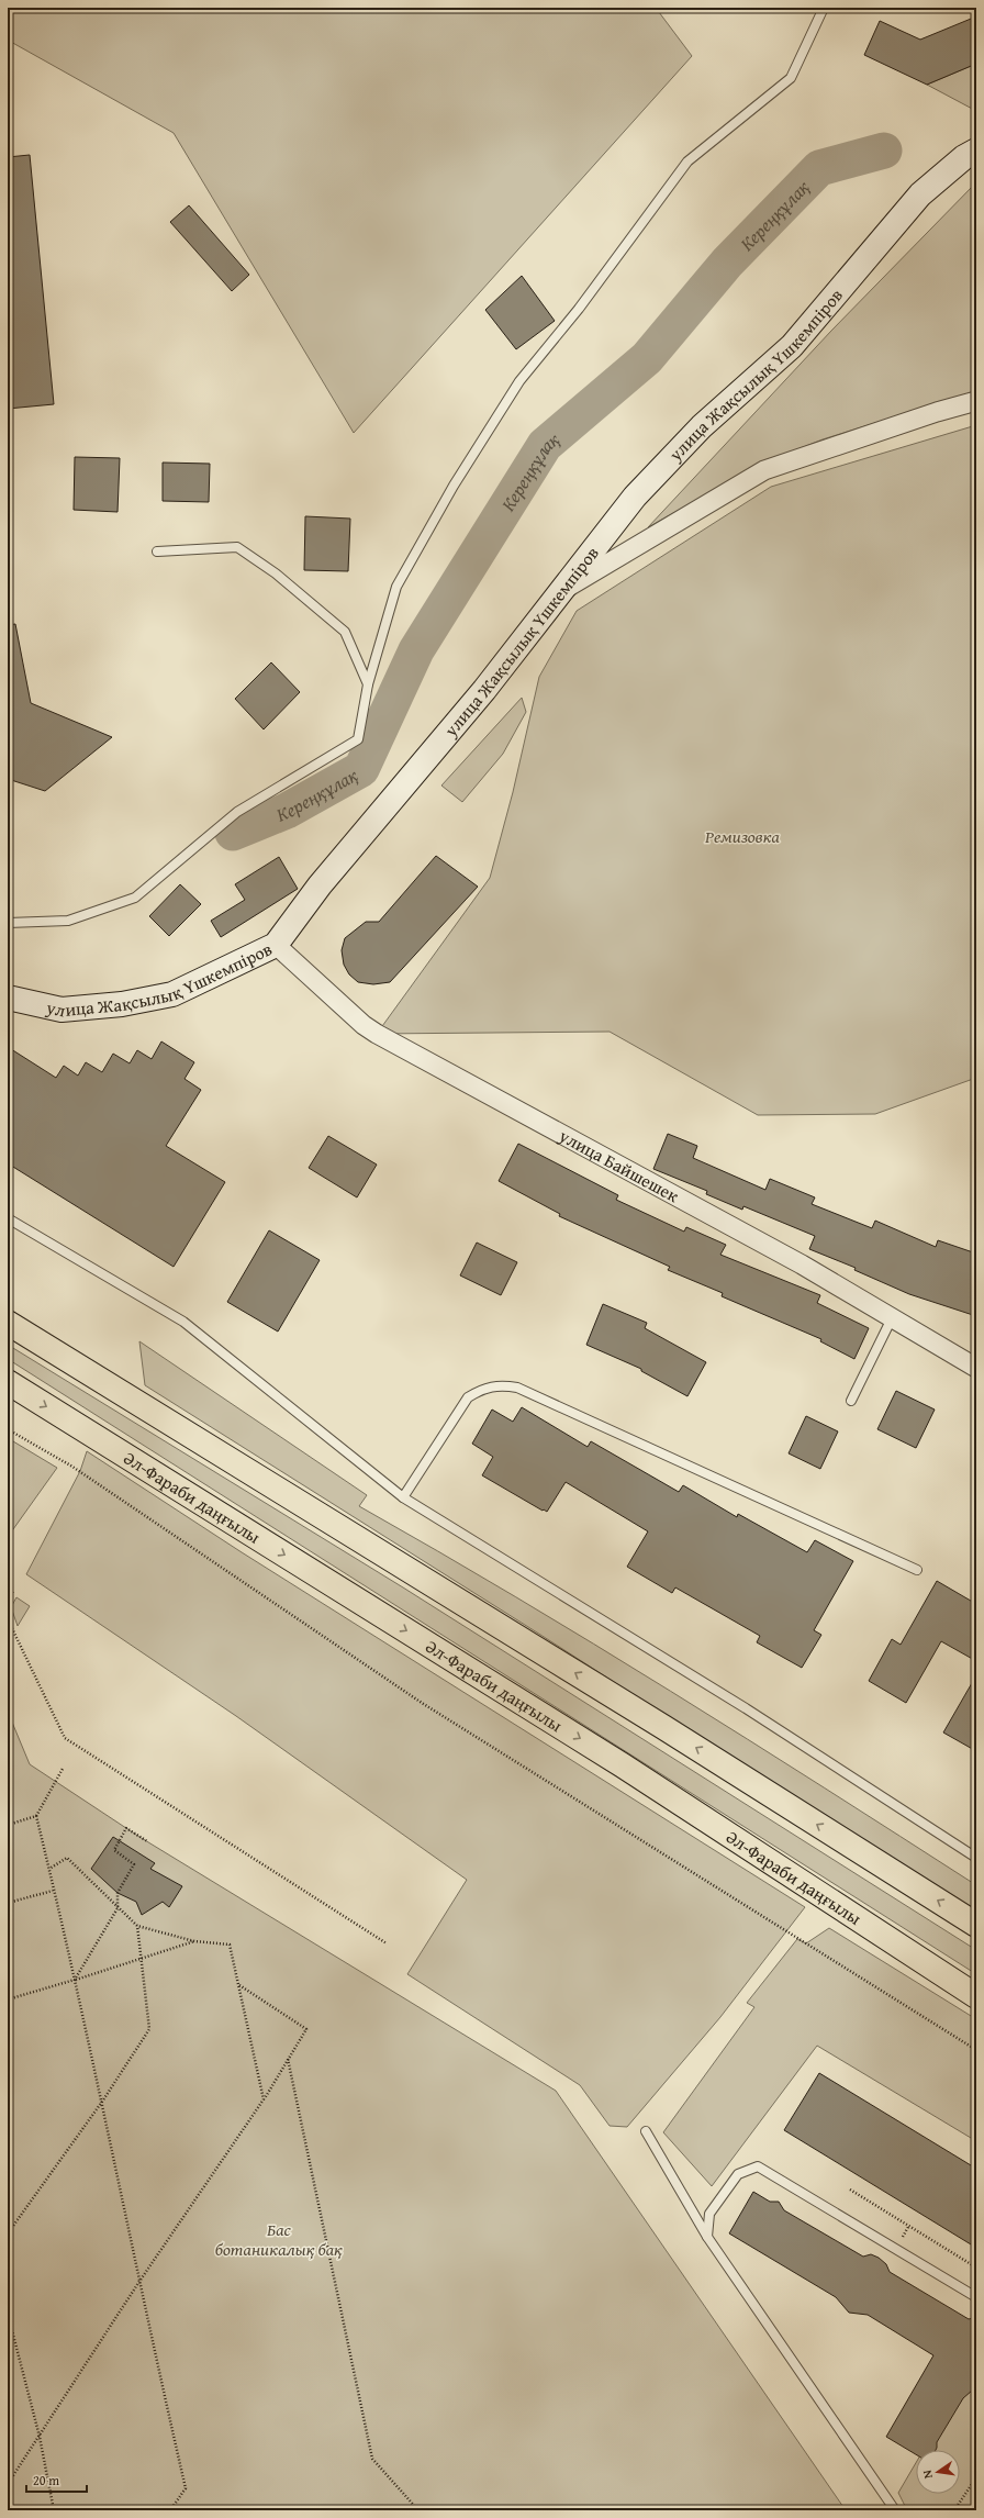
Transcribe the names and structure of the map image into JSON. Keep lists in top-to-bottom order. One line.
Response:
{"streets":{"main road":["Әл-Фараби даңғылы"],"street":["улица Жақсылық Үшкемпіров","улица Байшешек"]},"crossings":[["улица Жақсылық Үшкемпіров","улица Байшешек"]],"water":["Кереңқұлақ"],"parks":["Ремизовка","Бас ботаникалық бақ"],"scale_bar":"20 m","north":"left"}
